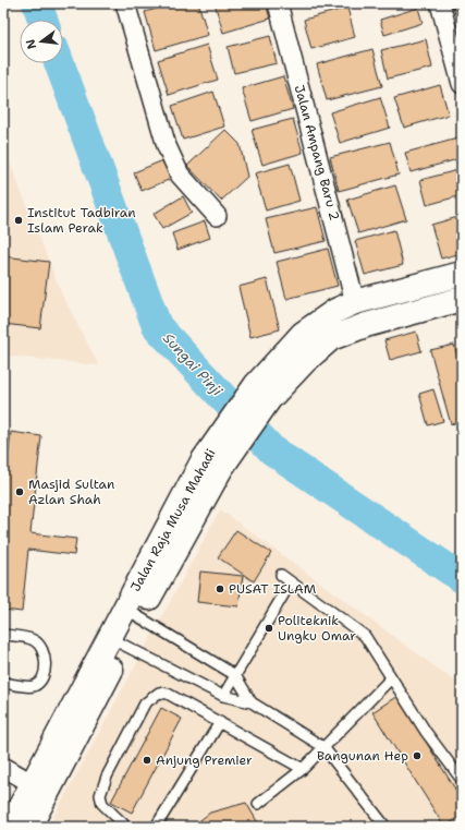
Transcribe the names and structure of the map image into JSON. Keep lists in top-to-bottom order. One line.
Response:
{"streets":{"main road":["Jalan Raja Musa Mahadi"],"street":["Jalan Ampang Baru 2"]},"crossings":[["Jalan Ampang Baru 2","Jalan Raja Musa Mahadi"]],"water":["Sungai Pinji"],"places":["Institut Tadbiran Islam Perak","Masjid Sultan Azlan Shah","PUSAT ISLAM","Politeknik Ungku Omar","Bangunan Hep","Anjung Premier"],"north":"left"}
